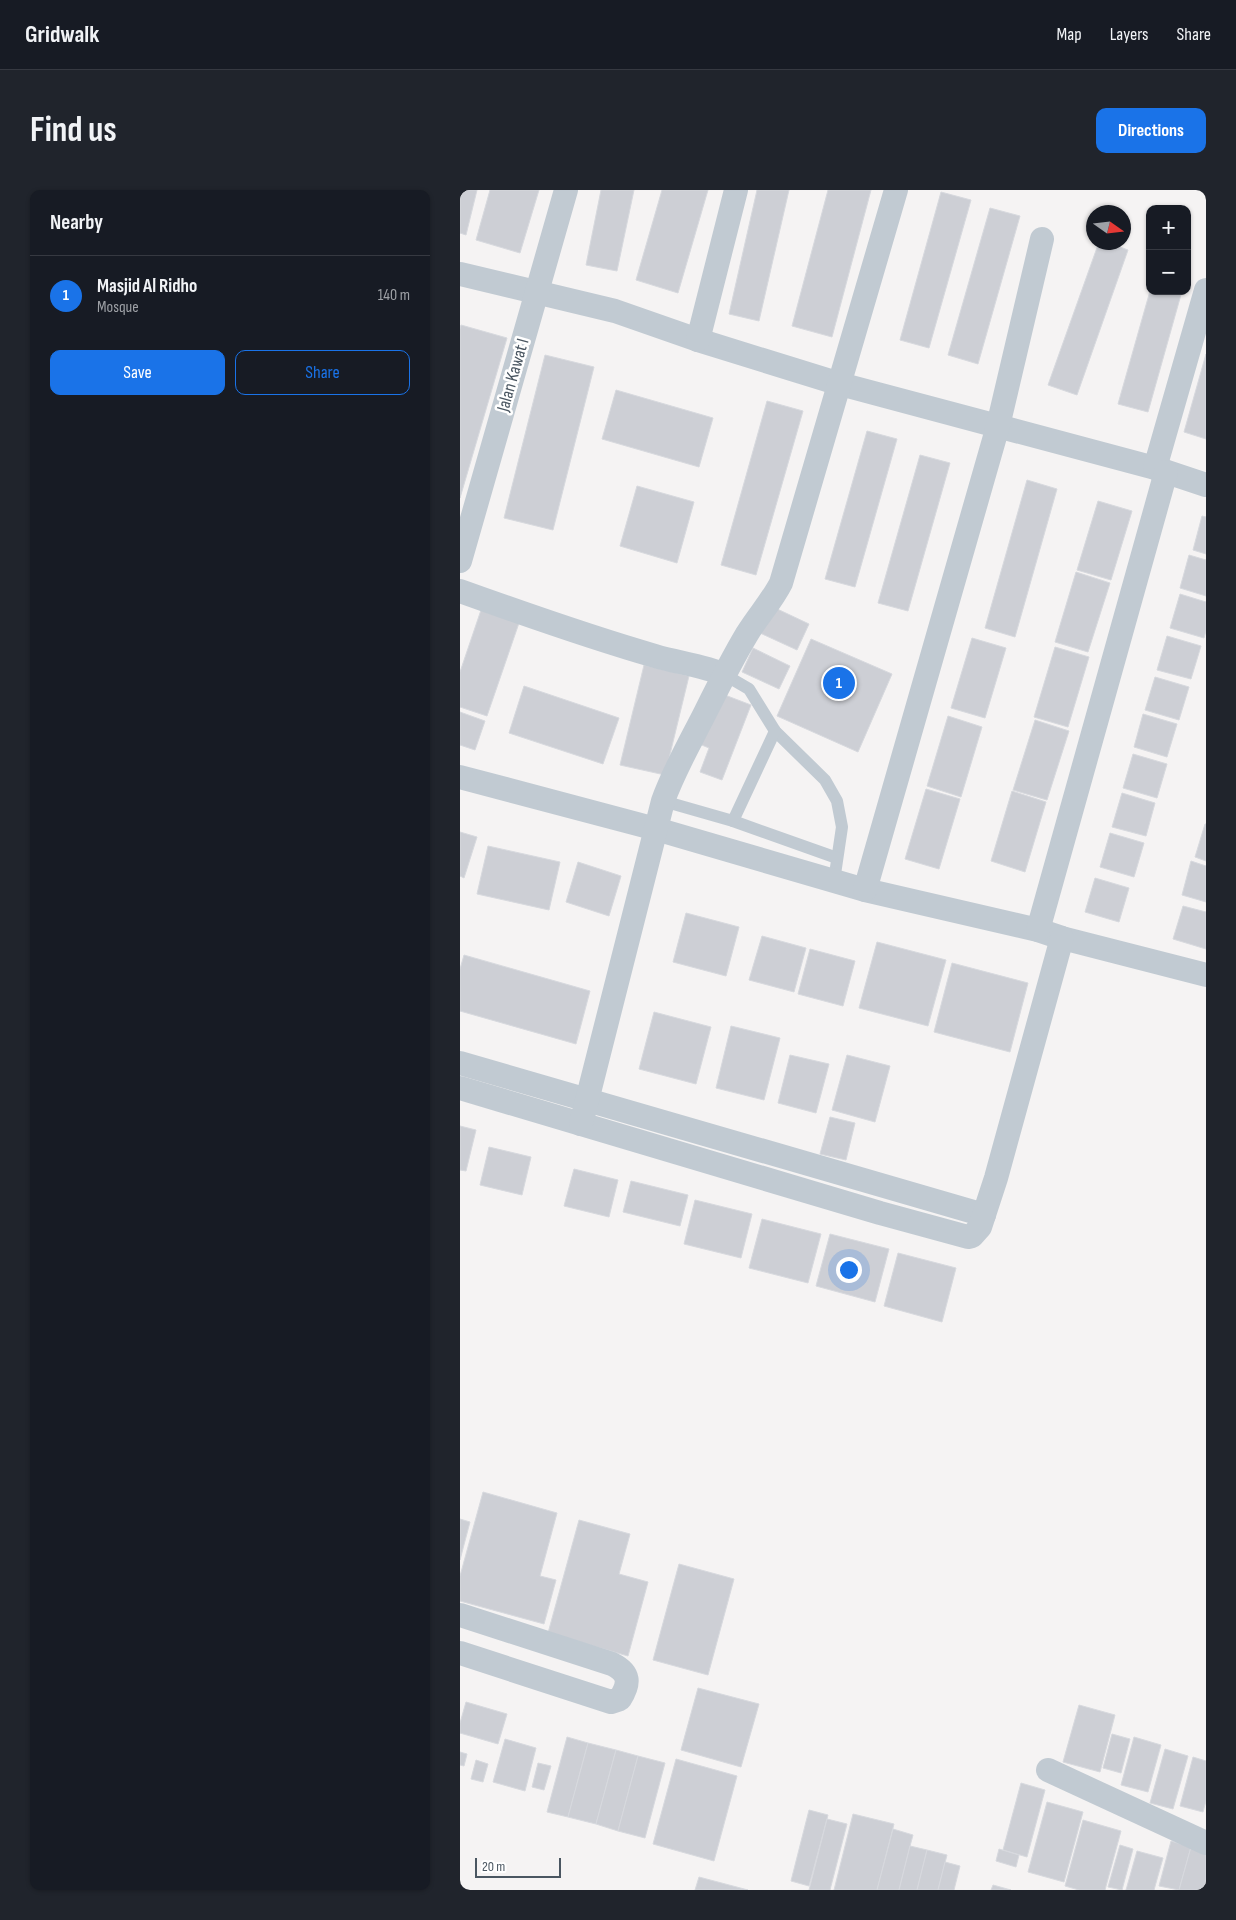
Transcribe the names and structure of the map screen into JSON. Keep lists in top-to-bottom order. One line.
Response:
{"streets":{"street":["Jalan Kawat I"]},"scale_bar":"20 m","north":"right","page":{"header":"Gridwalk","nav":["Map","Layers","Share"],"buttons":["Directions",["Save","Share"]],"title":"Find us","heading":"Nearby","map_buttons":["+","−"],"list":[{"mark":"1","name":"Masjid Al Ridho","note":"Mosque","value":"140 m"}],"pins":"1","scale":"20 m"}}
